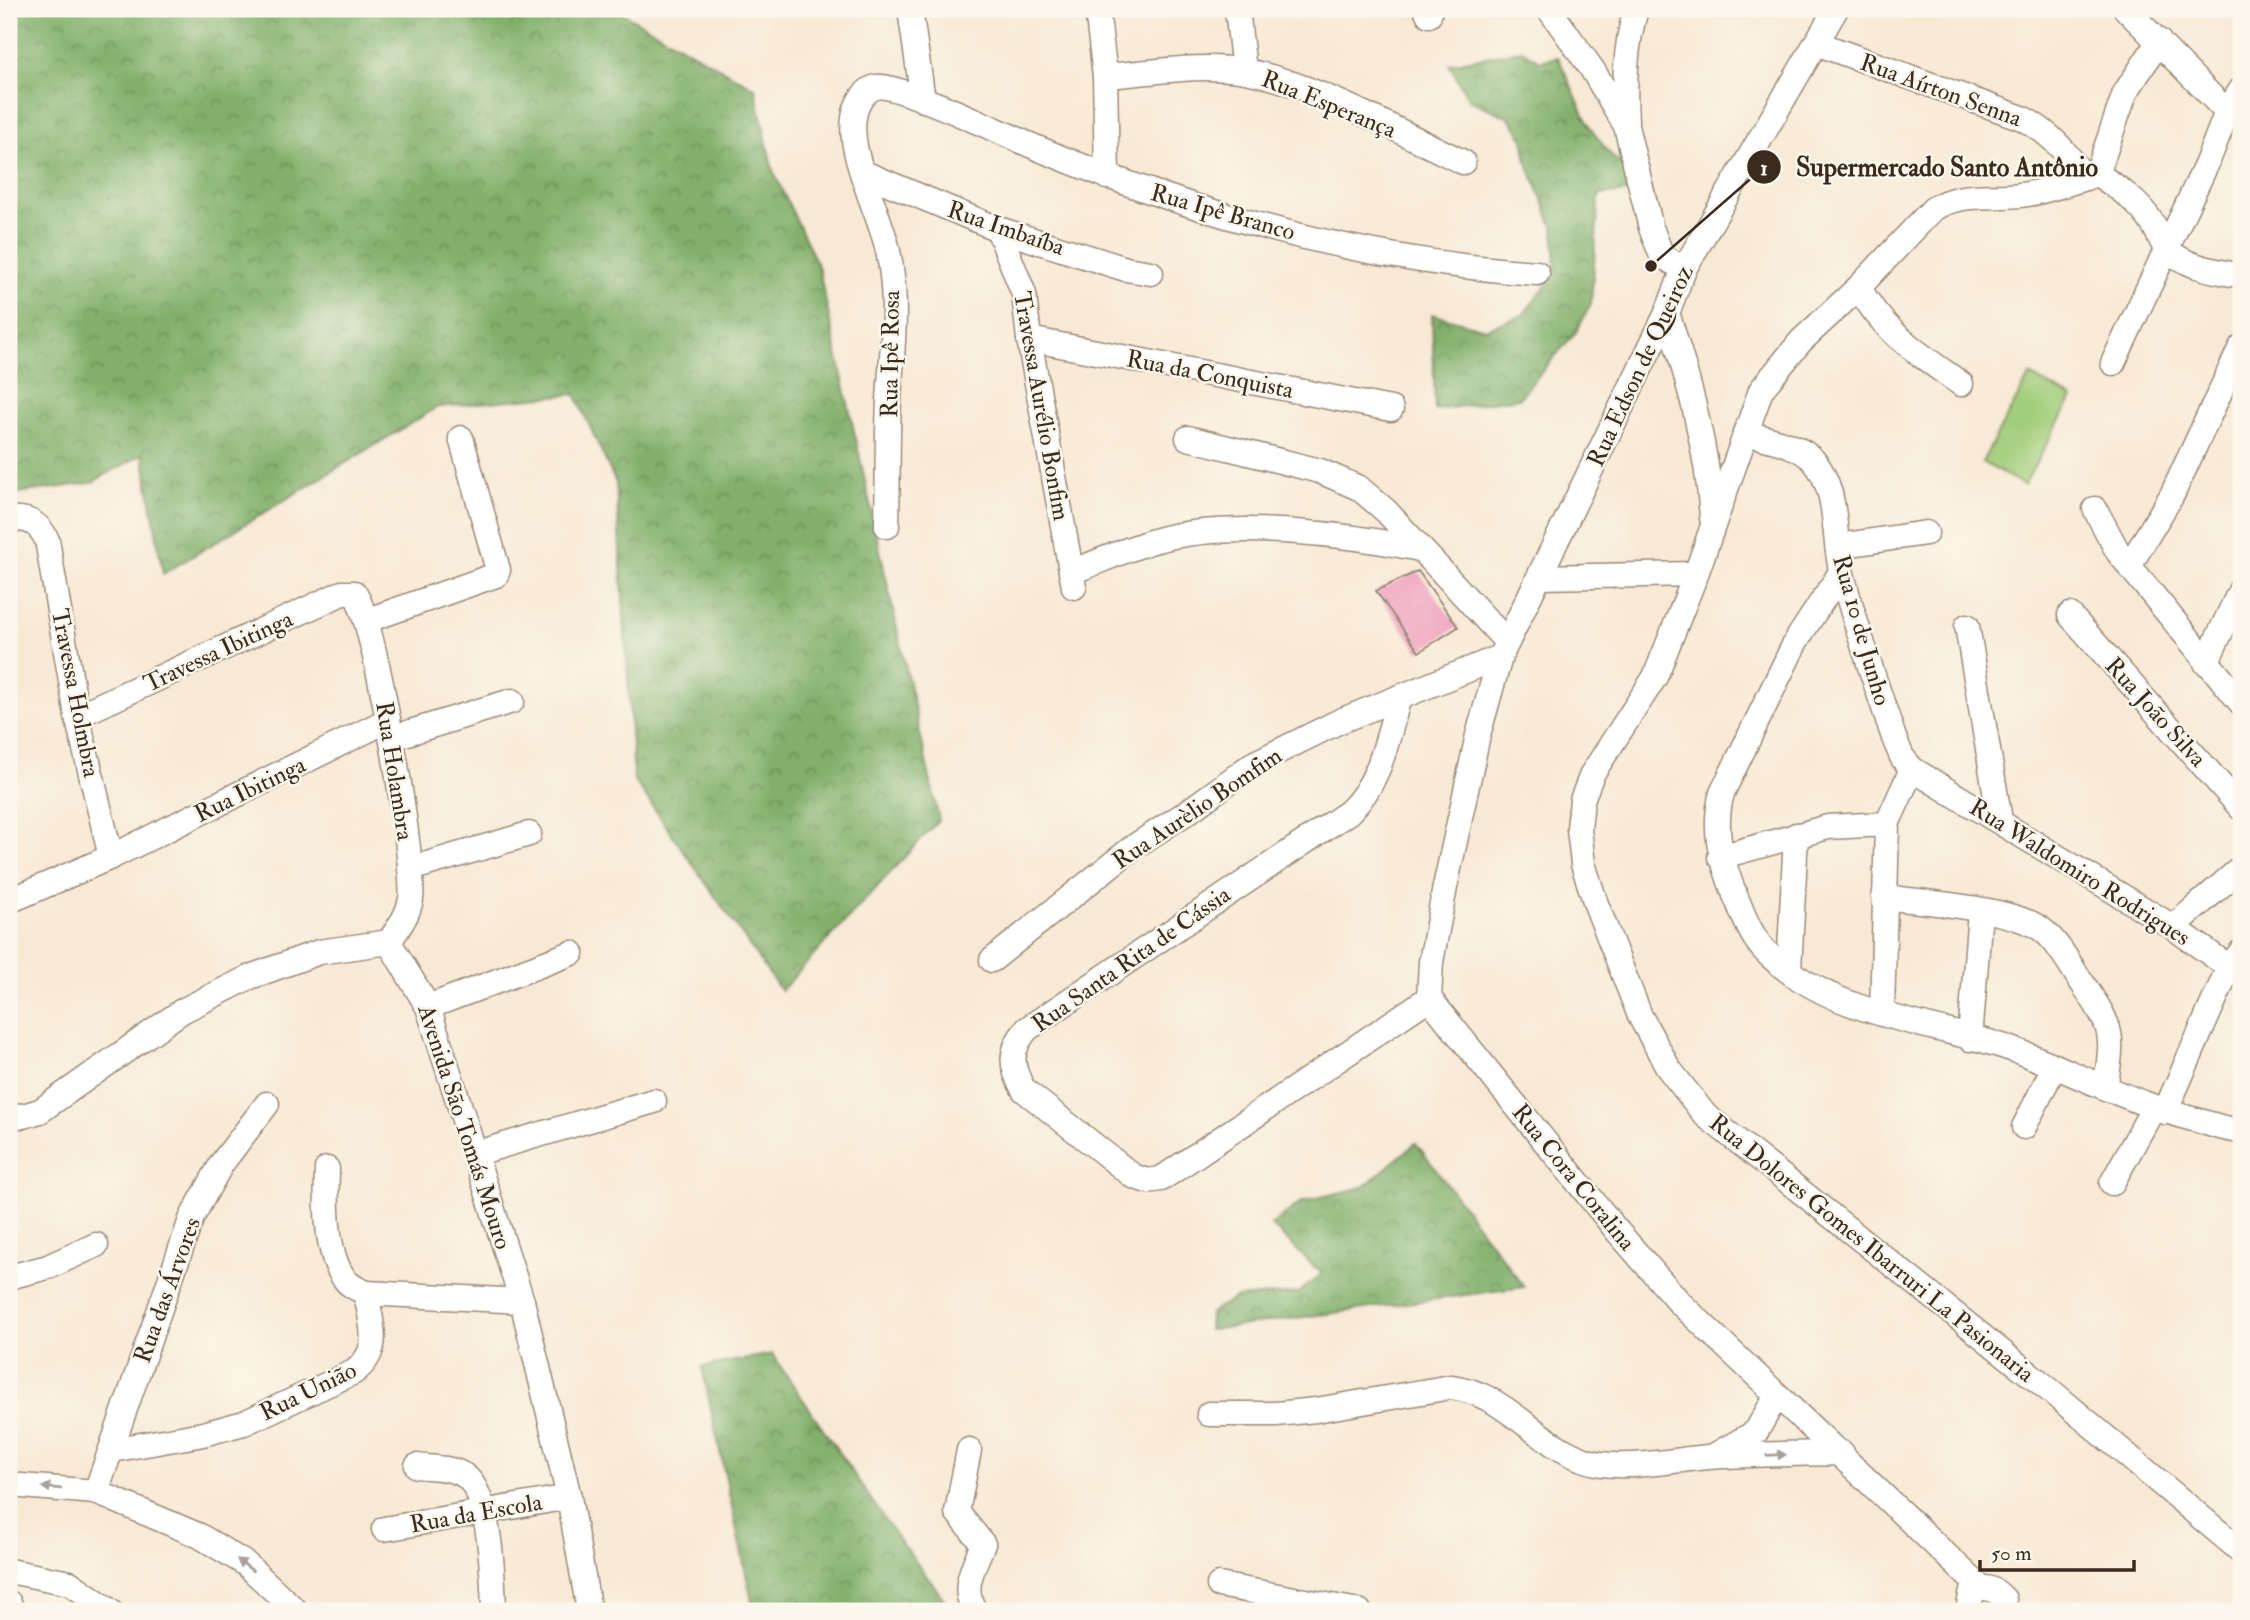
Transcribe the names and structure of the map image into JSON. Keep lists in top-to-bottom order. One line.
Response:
{"streets":{"street":["Rua Aírton Senna","Rua Esperança","Rua Ipê Branco","Rua Imbaíba","Rua Ipê Rosa","Rua Edson de Queiroz","Rua da Conquista","Travessa Aurélio Bonfim","Rua 10 de Junho","Travessa Ibitinga","Travessa Holmbra","Rua João Silva","Rua Holambra","Rua Ibitinga","Rua Aurèlio Bomfim","Rua Waldomiro Rodrigues","Rua Santa Rita de Cássia","Avenida São Tomás Mouro","Rua Cora Coralina","Rua Dolores Gomes Ibarruri La Pasionaria","Rua das Árvores","Rua União","Rua da Escola"]},"crossings":[["Rua Aírton Senna","Rua Edson de Queiroz"],["Rua Aírton Senna","Rua Dolores Gomes Ibarruri La Pasionaria"],["Rua Ipê Branco","Rua Ipê Rosa"],["Rua Imbaíba","Rua Ipê Rosa"],["Rua Imbaíba","Travessa Aurélio Bonfim"],["Rua Edson de Queiroz","Rua Aurèlio Bomfim"],["Rua da Conquista","Travessa Aurélio Bonfim"],["Rua 10 de Junho","Rua Waldomiro Rodrigues"],["Rua 10 de Junho","Rua Dolores Gomes Ibarruri La Pasionaria"],["Travessa Ibitinga","Travessa Holmbra"],["Travessa Ibitinga","Rua Holambra"],["Travessa Holmbra","Rua Ibitinga"],["Rua Holambra","Rua Ibitinga"],["Rua Holambra","Avenida São Tomás Mouro"],["Rua Aurèlio Bomfim","Rua Santa Rita de Cássia"],["Rua Santa Rita de Cássia","Rua Cora Coralina"],["Avenida São Tomás Mouro","Rua da Escola"],["Rua das Árvores","Rua União"]],"places":["Supermercado Santo Antônio"],"scale_bar":"50 m"}
